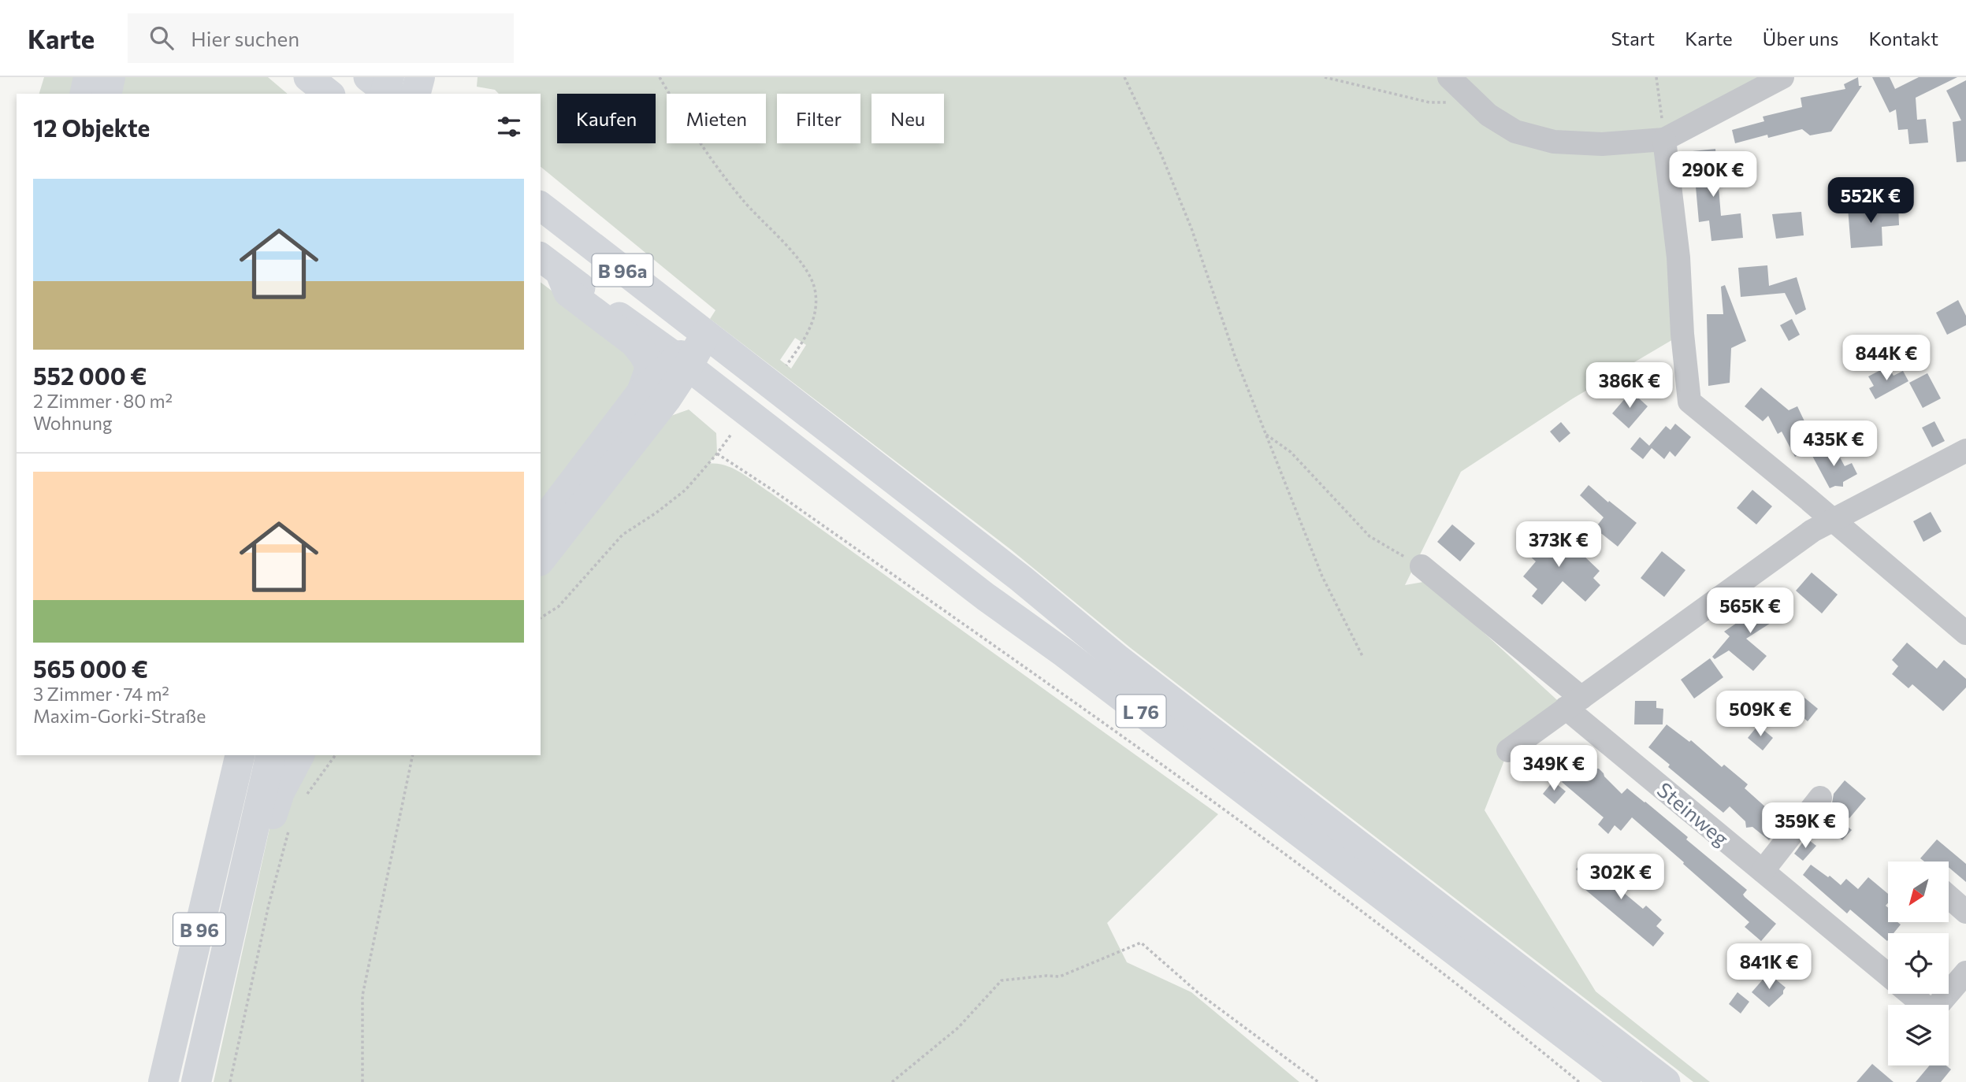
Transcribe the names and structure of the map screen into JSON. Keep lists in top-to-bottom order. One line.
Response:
{"streets":{"highway":["B 96"],"main road":["B 96a","L 76"],"street":["Steinweg"]},"crossings":[["B 96a","L 76"]],"north":"bottom left","page":{"header":"Karte","search":"Hier suchen","nav":["Start","Karte","Über uns","Kontakt"],"chip":["Kaufen","Mieten","Filter","Neu"],"heading":"12 Objekte","price":["290K €","552K €","844K €","386K €","435K €","373K €","565K €","509K €","349K €","359K €","302K €","841K €"],"list":[{"name":"552 000 €","note":"2 Zimmer · 80 m² · Wohnung"},{"name":"565 000 €","note":"3 Zimmer · 74 m² · Maxim-Gorki-Straße"}]}}
